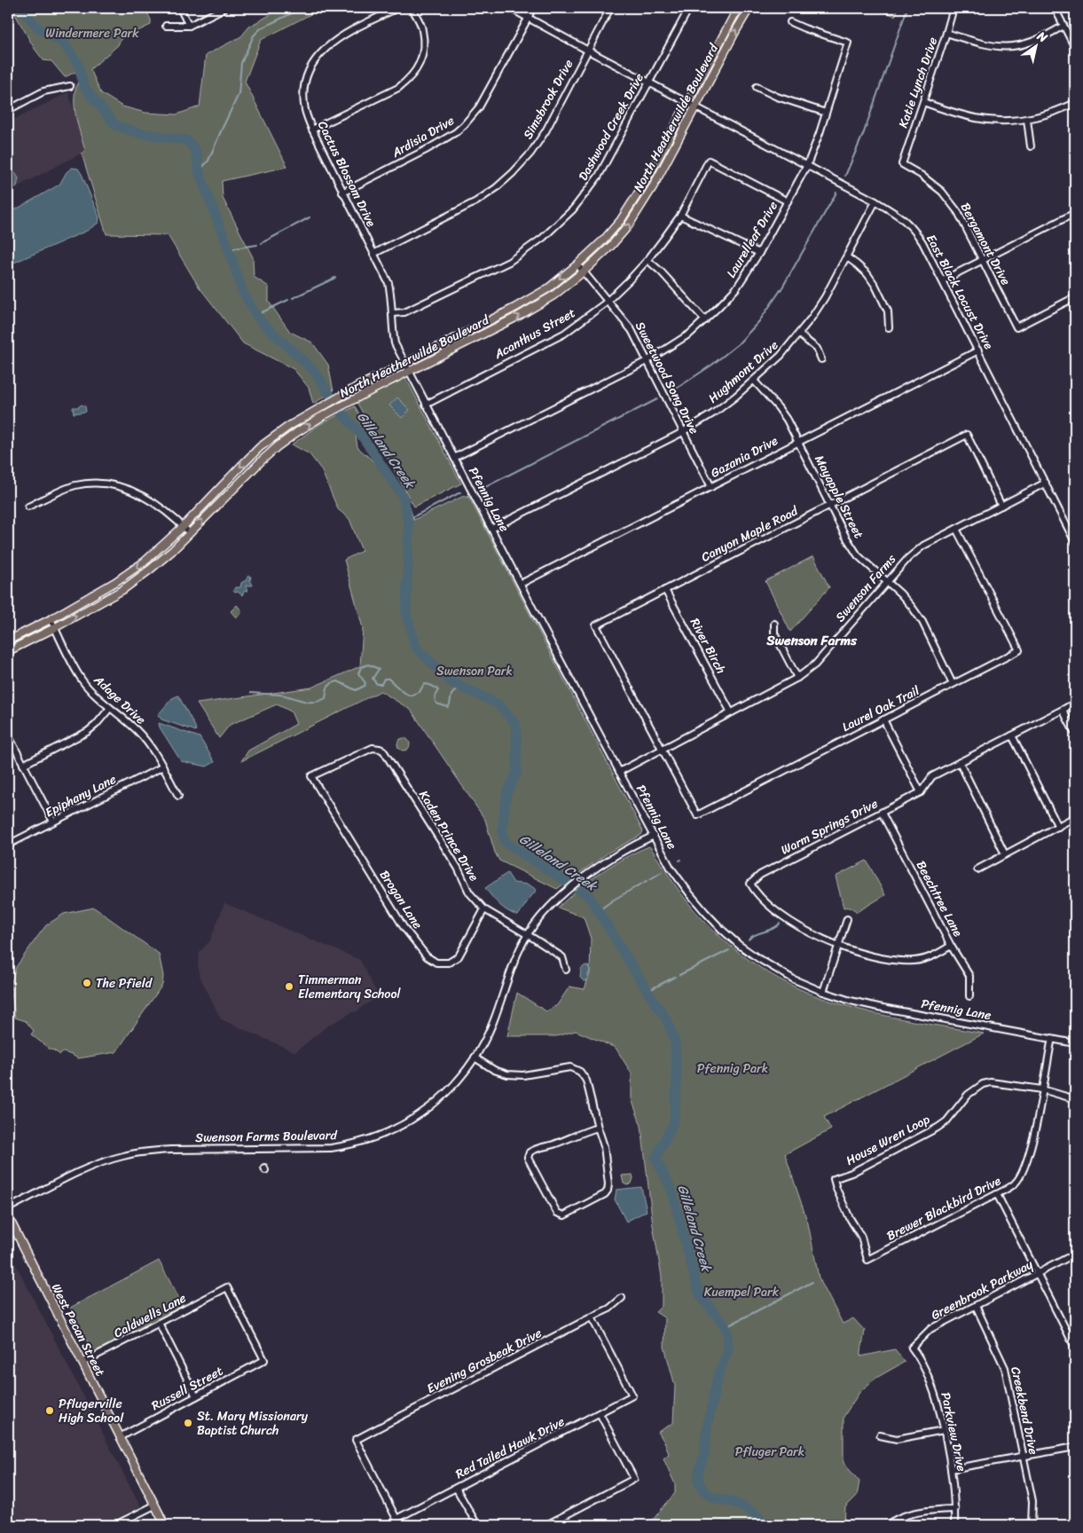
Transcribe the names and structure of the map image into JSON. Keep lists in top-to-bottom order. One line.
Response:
{"streets":{"main road":["North Heatherwilde Boulevard","West Pecan Street"],"street":["Katie Lynch Drive","Simsbrook Drive","Dashwood Creek Drive","Ardisia Drive","Cactus Blossom Drive","Laurelleaf Drive","Bergamont Drive","East Black Locust Drive","Acanthus Street","Hughmont Drive","Sweetwood Song Drive","Gazania Drive","Mayapple Street","Pfennig Lane","Canyon Maple Road","Swenson Farms","River Birch","Adage Drive","Laurel Oak Trail","Epiphany Lane","Warm Springs Drive","Kaden Prince Drive","Beechtree Lane","Brogan Lane","Swenson Farms Boulevard","House Wren Loop","Brewer Blackbird Drive","Greenbrook Parkway","Caldwells Lane","Evening Grosbeak Drive","Russell Street","Creekbend Drive","Parkview Drive","Red Tailed Hawk Drive"]},"crossings":[["Katie Lynch Drive","Bergamont Drive"],["Simsbrook Drive","Cactus Blossom Drive"],["Simsbrook Drive","East Black Locust Drive"],["North Heatherwilde Boulevard","Cactus Blossom Drive"],["North Heatherwilde Boulevard","East Black Locust Drive"],["North Heatherwilde Boulevard","Sweetwood Song Drive"],["North Heatherwilde Boulevard","Pfennig Lane"],["North Heatherwilde Boulevard","Adage Drive"],["Dashwood Creek Drive","Cactus Blossom Drive"],["Dashwood Creek Drive","East Black Locust Drive"],["Ardisia Drive","Cactus Blossom Drive"],["Ardisia Drive","East Black Locust Drive"],["Cactus Blossom Drive","Pfennig Lane"],["Laurelleaf Drive","East Black Locust Drive"],["Laurelleaf Drive","Acanthus Street"],["Laurelleaf Drive","Sweetwood Song Drive"],["Laurelleaf Drive","Pfennig Lane"],["East Black Locust Drive","Hughmont Drive"],["East Black Locust Drive","Gazania Drive"],["East Black Locust Drive","Swenson Farms"],["Acanthus Street","Sweetwood Song Drive"],["Acanthus Street","Pfennig Lane"],["Hughmont Drive","Sweetwood Song Drive"],["Hughmont Drive","Mayapple Street"],["Hughmont Drive","Pfennig Lane"],["Sweetwood Song Drive","Gazania Drive"],["Gazania Drive","Mayapple Street"],["Gazania Drive","Pfennig Lane"],["Mayapple Street","Canyon Maple Road"],["Mayapple Street","Swenson Farms"],["Mayapple Street","Laurel Oak Trail"],["Pfennig Lane","Swenson Farms"],["Pfennig Lane","Swenson Farms Boulevard"],["Pfennig Lane","Brewer Blackbird Drive"],["Canyon Maple Road","Swenson Farms"],["Canyon Maple Road","River Birch"],["Canyon Maple Road","Laurel Oak Trail"],["Swenson Farms","River Birch"],["Swenson Farms","Laurel Oak Trail"],["Adage Drive","Epiphany Lane"],["Warm Springs Drive","Beechtree Lane"],["Kaden Prince Drive","Brogan Lane"],["Kaden Prince Drive","Swenson Farms Boulevard"],["House Wren Loop","Brewer Blackbird Drive"],["Greenbrook Parkway","Creekbend Drive"],["Greenbrook Parkway","Parkview Drive"],["Caldwells Lane","West Pecan Street"],["Caldwells Lane","Russell Street"],["West Pecan Street","Russell Street"],["Evening Grosbeak Drive","Red Tailed Hawk Drive"]],"districts":["Swenson Farms"],"water":["Gilleland Creek"],"parks":["Windermere Park","Swenson Park","Pfennig Park","Kuempel Park","Pfluger Park"],"places":["The Pfield","Timmerman Elementary School","Pflugerville High School","St. Mary Missionary Baptist Church"],"north":"top right"}
